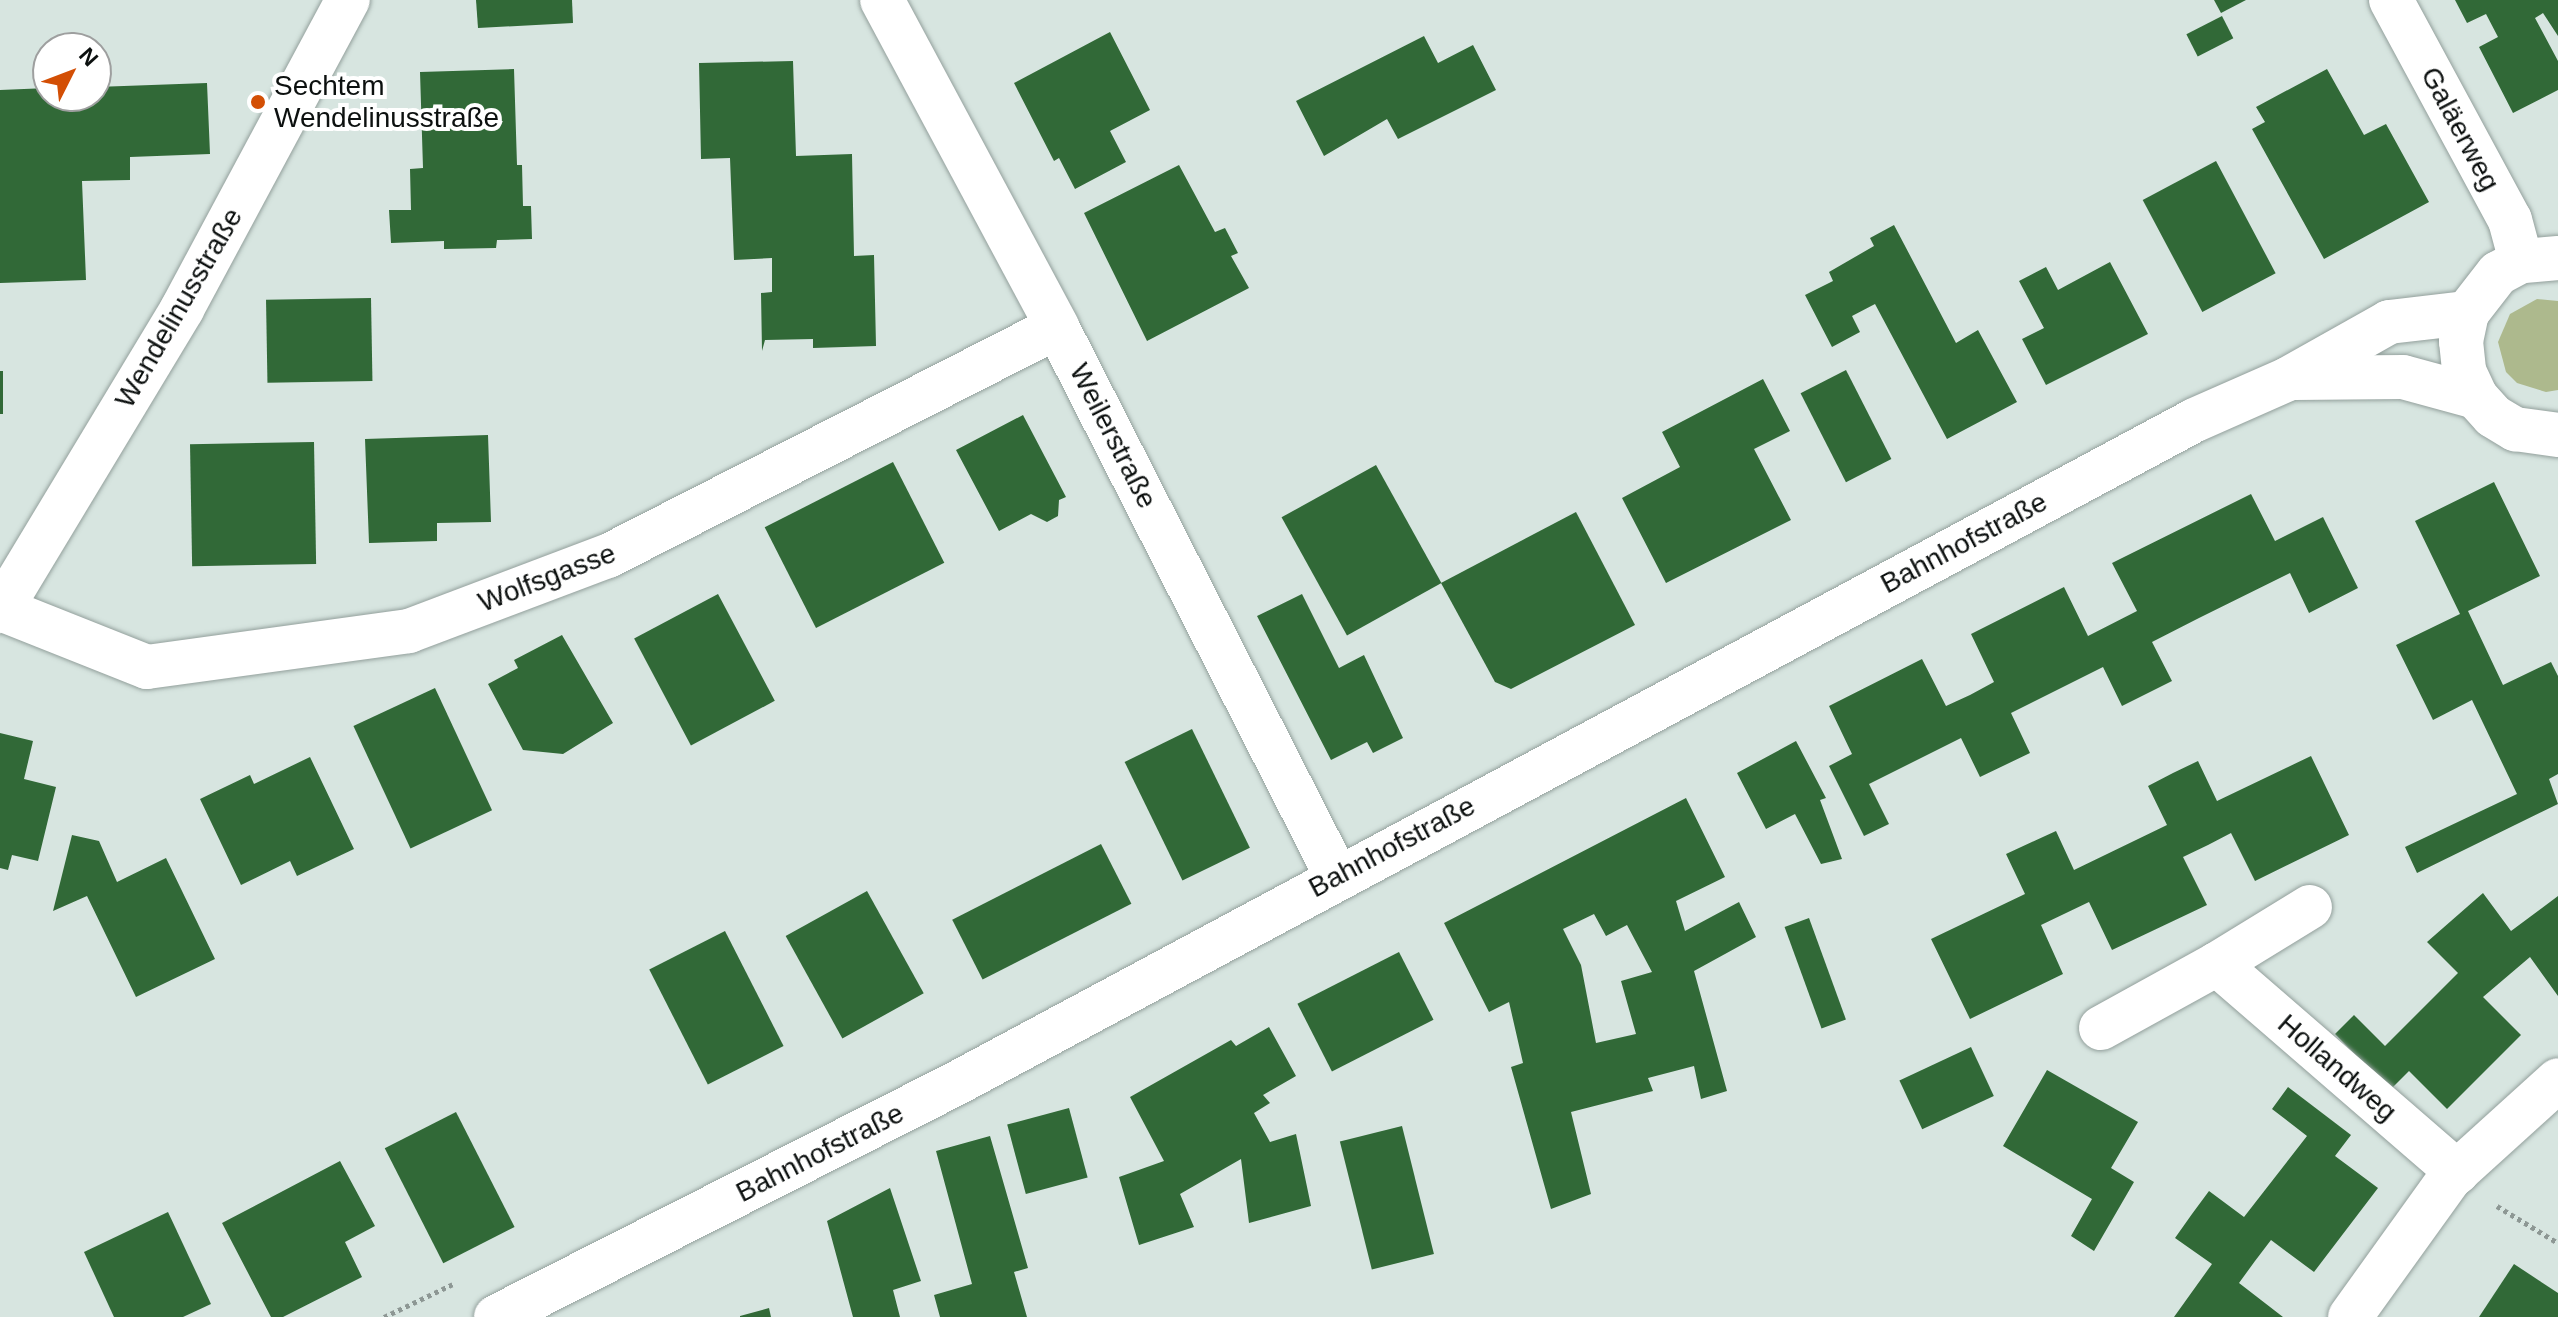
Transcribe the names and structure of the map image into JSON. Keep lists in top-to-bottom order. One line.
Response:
{"streets":{"street":["Galäerweg","Wendelinusstraße","Weilerstraße","Bahnhofstraße","Wolfsgasse","Hollandweg"]},"crossings":[["Wendelinusstraße","Wolfsgasse"],["Weilerstraße","Bahnhofstraße"],["Weilerstraße","Wolfsgasse"]],"places":["Sechtem Wendelinusstraße"],"north":"top right"}
